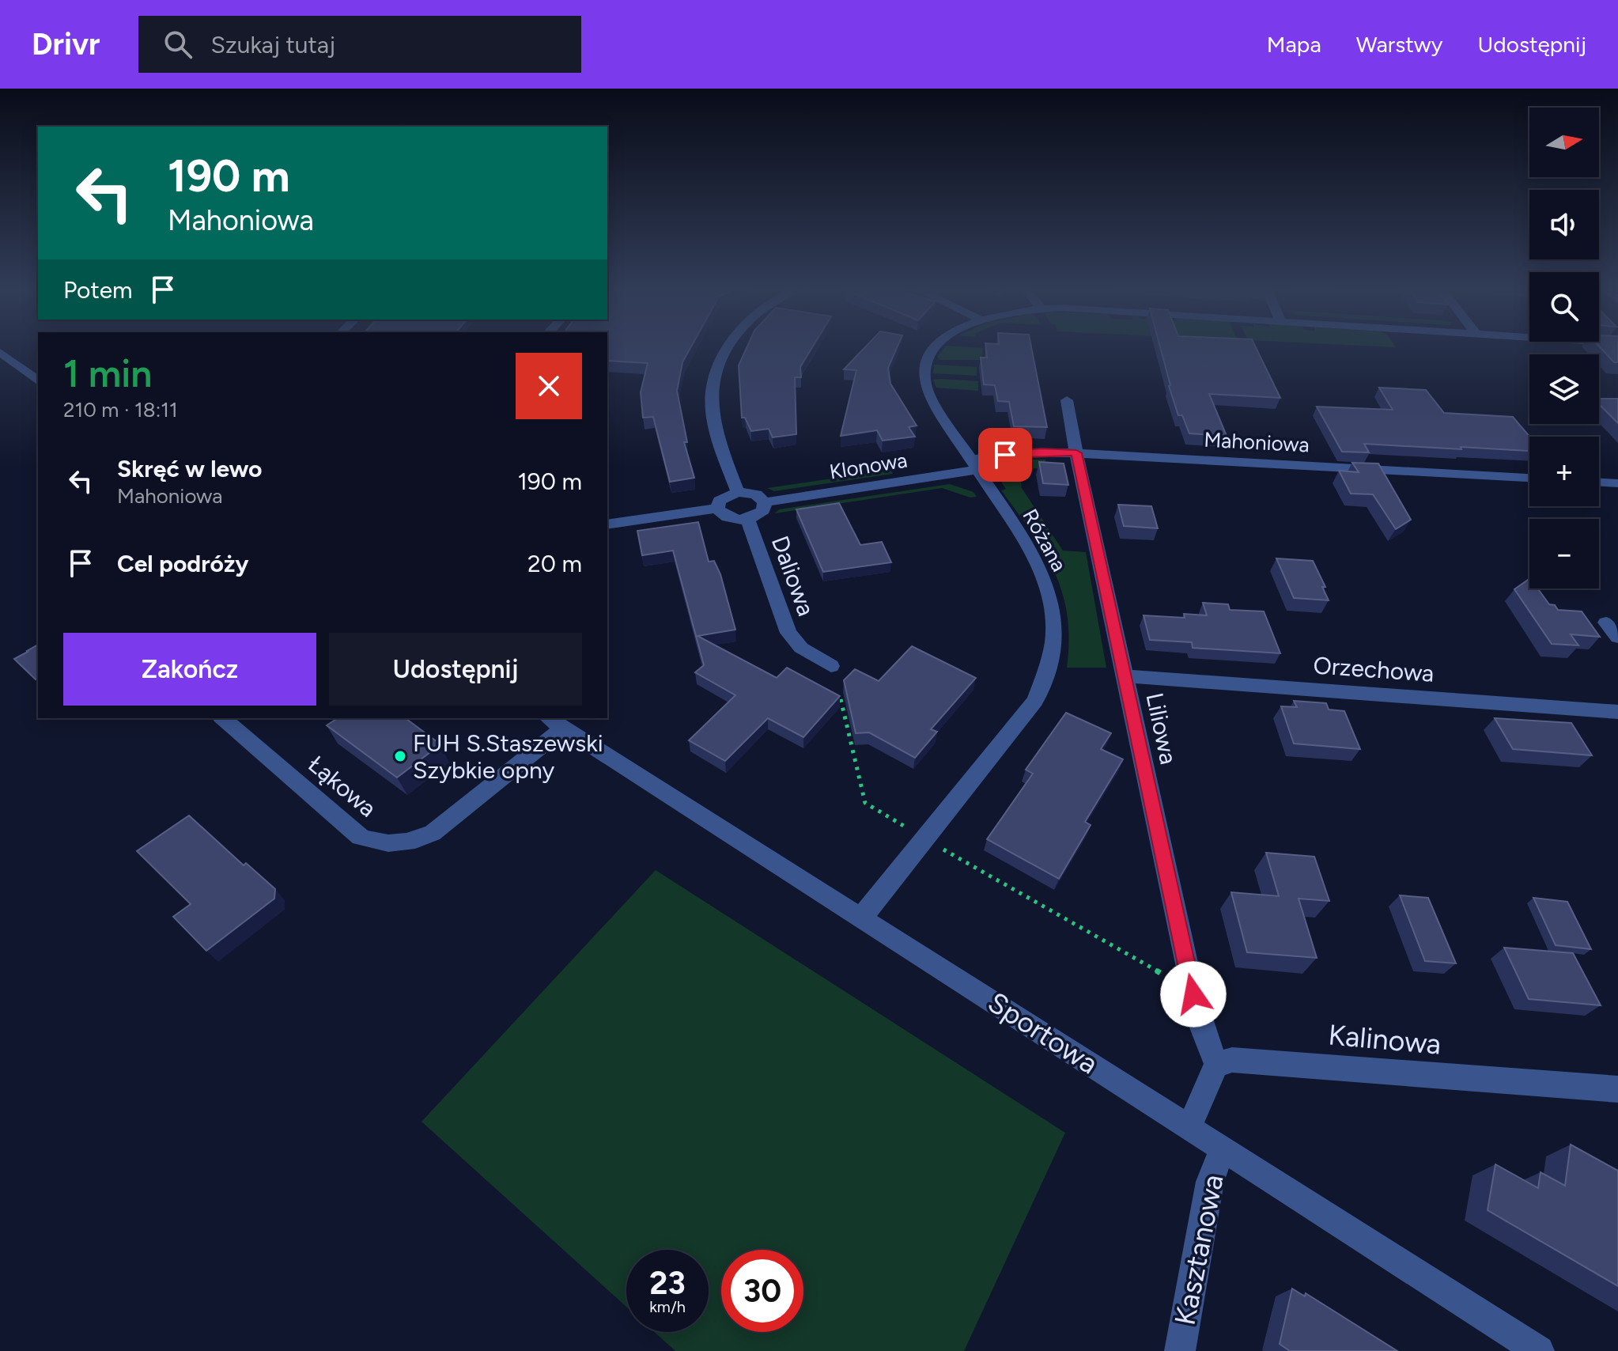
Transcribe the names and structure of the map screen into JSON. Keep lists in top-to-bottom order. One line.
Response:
{"streets":{"street":["Mahoniowa","Klonowa","Różana","Daliowa","Orzechowa","Liliowa","Łąkowa","Sportowa","Kalinowa","Kasztanowa"]},"crossings":[["Mahoniowa","Klonowa"],["Mahoniowa","Różana"],["Mahoniowa","Liliowa"],["Klonowa","Różana"],["Różana","Sportowa"],["Orzechowa","Liliowa"],["Liliowa","Kalinowa"],["Łąkowa","Sportowa"],["Sportowa","Kasztanowa"]],"places":["FUH S.Staszewski Szybkie opny"],"north":"right","page":{"header":"Drivr","search":"Szukaj tutaj","nav":["Mapa","Warstwy","Udostępnij"],"map_buttons":["+","−"],"turn":["190 m","Mahoniowa"],"then":"Potem","heading":["1 min","210 m · 18:11"],"list":[{"name":"Skręć w lewo","note":"Mahoniowa","value":"190 m"},{"name":"Cel podróży","value":"20 m"}],"buttons":["Zakończ","Udostępnij"],"speed":"23 km/h","limit":"30"}}
